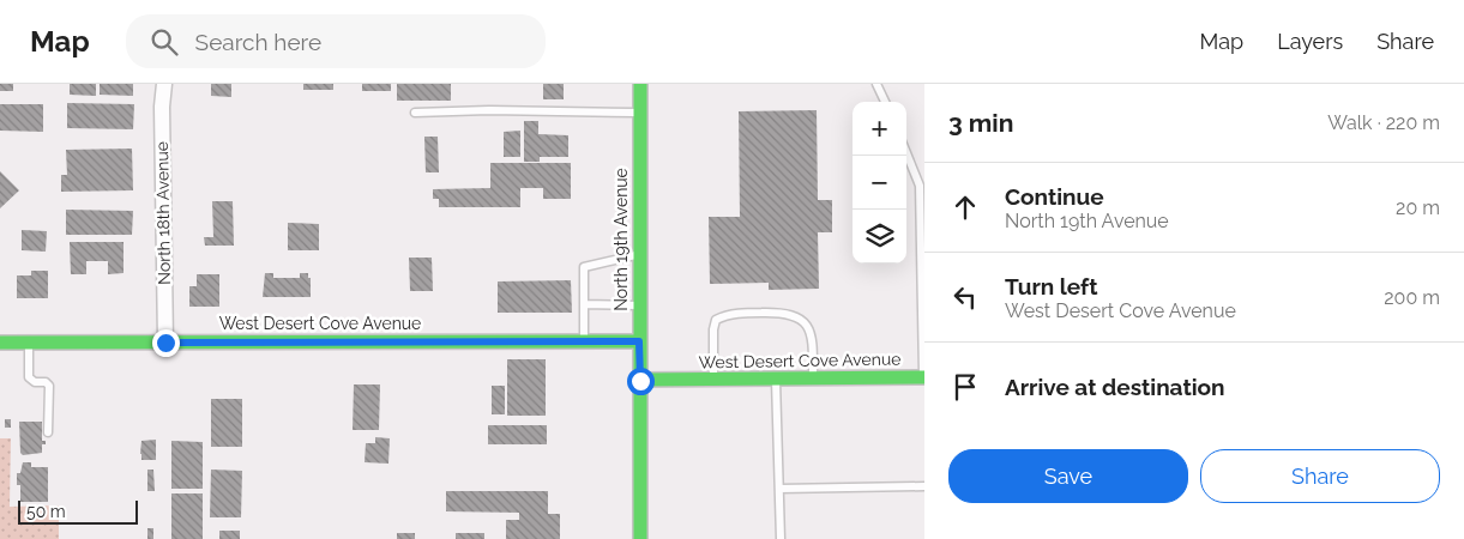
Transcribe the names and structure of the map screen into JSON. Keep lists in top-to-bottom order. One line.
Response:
{"streets":{"street":["North 18th Avenue","North 19th Avenue","West Desert Cove Avenue"]},"crossings":[["North 18th Avenue","West Desert Cove Avenue"],["North 19th Avenue","West Desert Cove Avenue"]],"scale_bar":"50 m","page":{"header":"Map","search":"Search here","nav":["Map","Layers","Share"],"heading":["3 min","Walk · 220 m"],"map_buttons":["+","−"],"list":[["Continue","North 19th Avenue","20 m"],["Turn left","West Desert Cove Avenue","200 m"],"Arrive at destination"],"buttons":["Save","Share"],"scale":"50 m"}}
